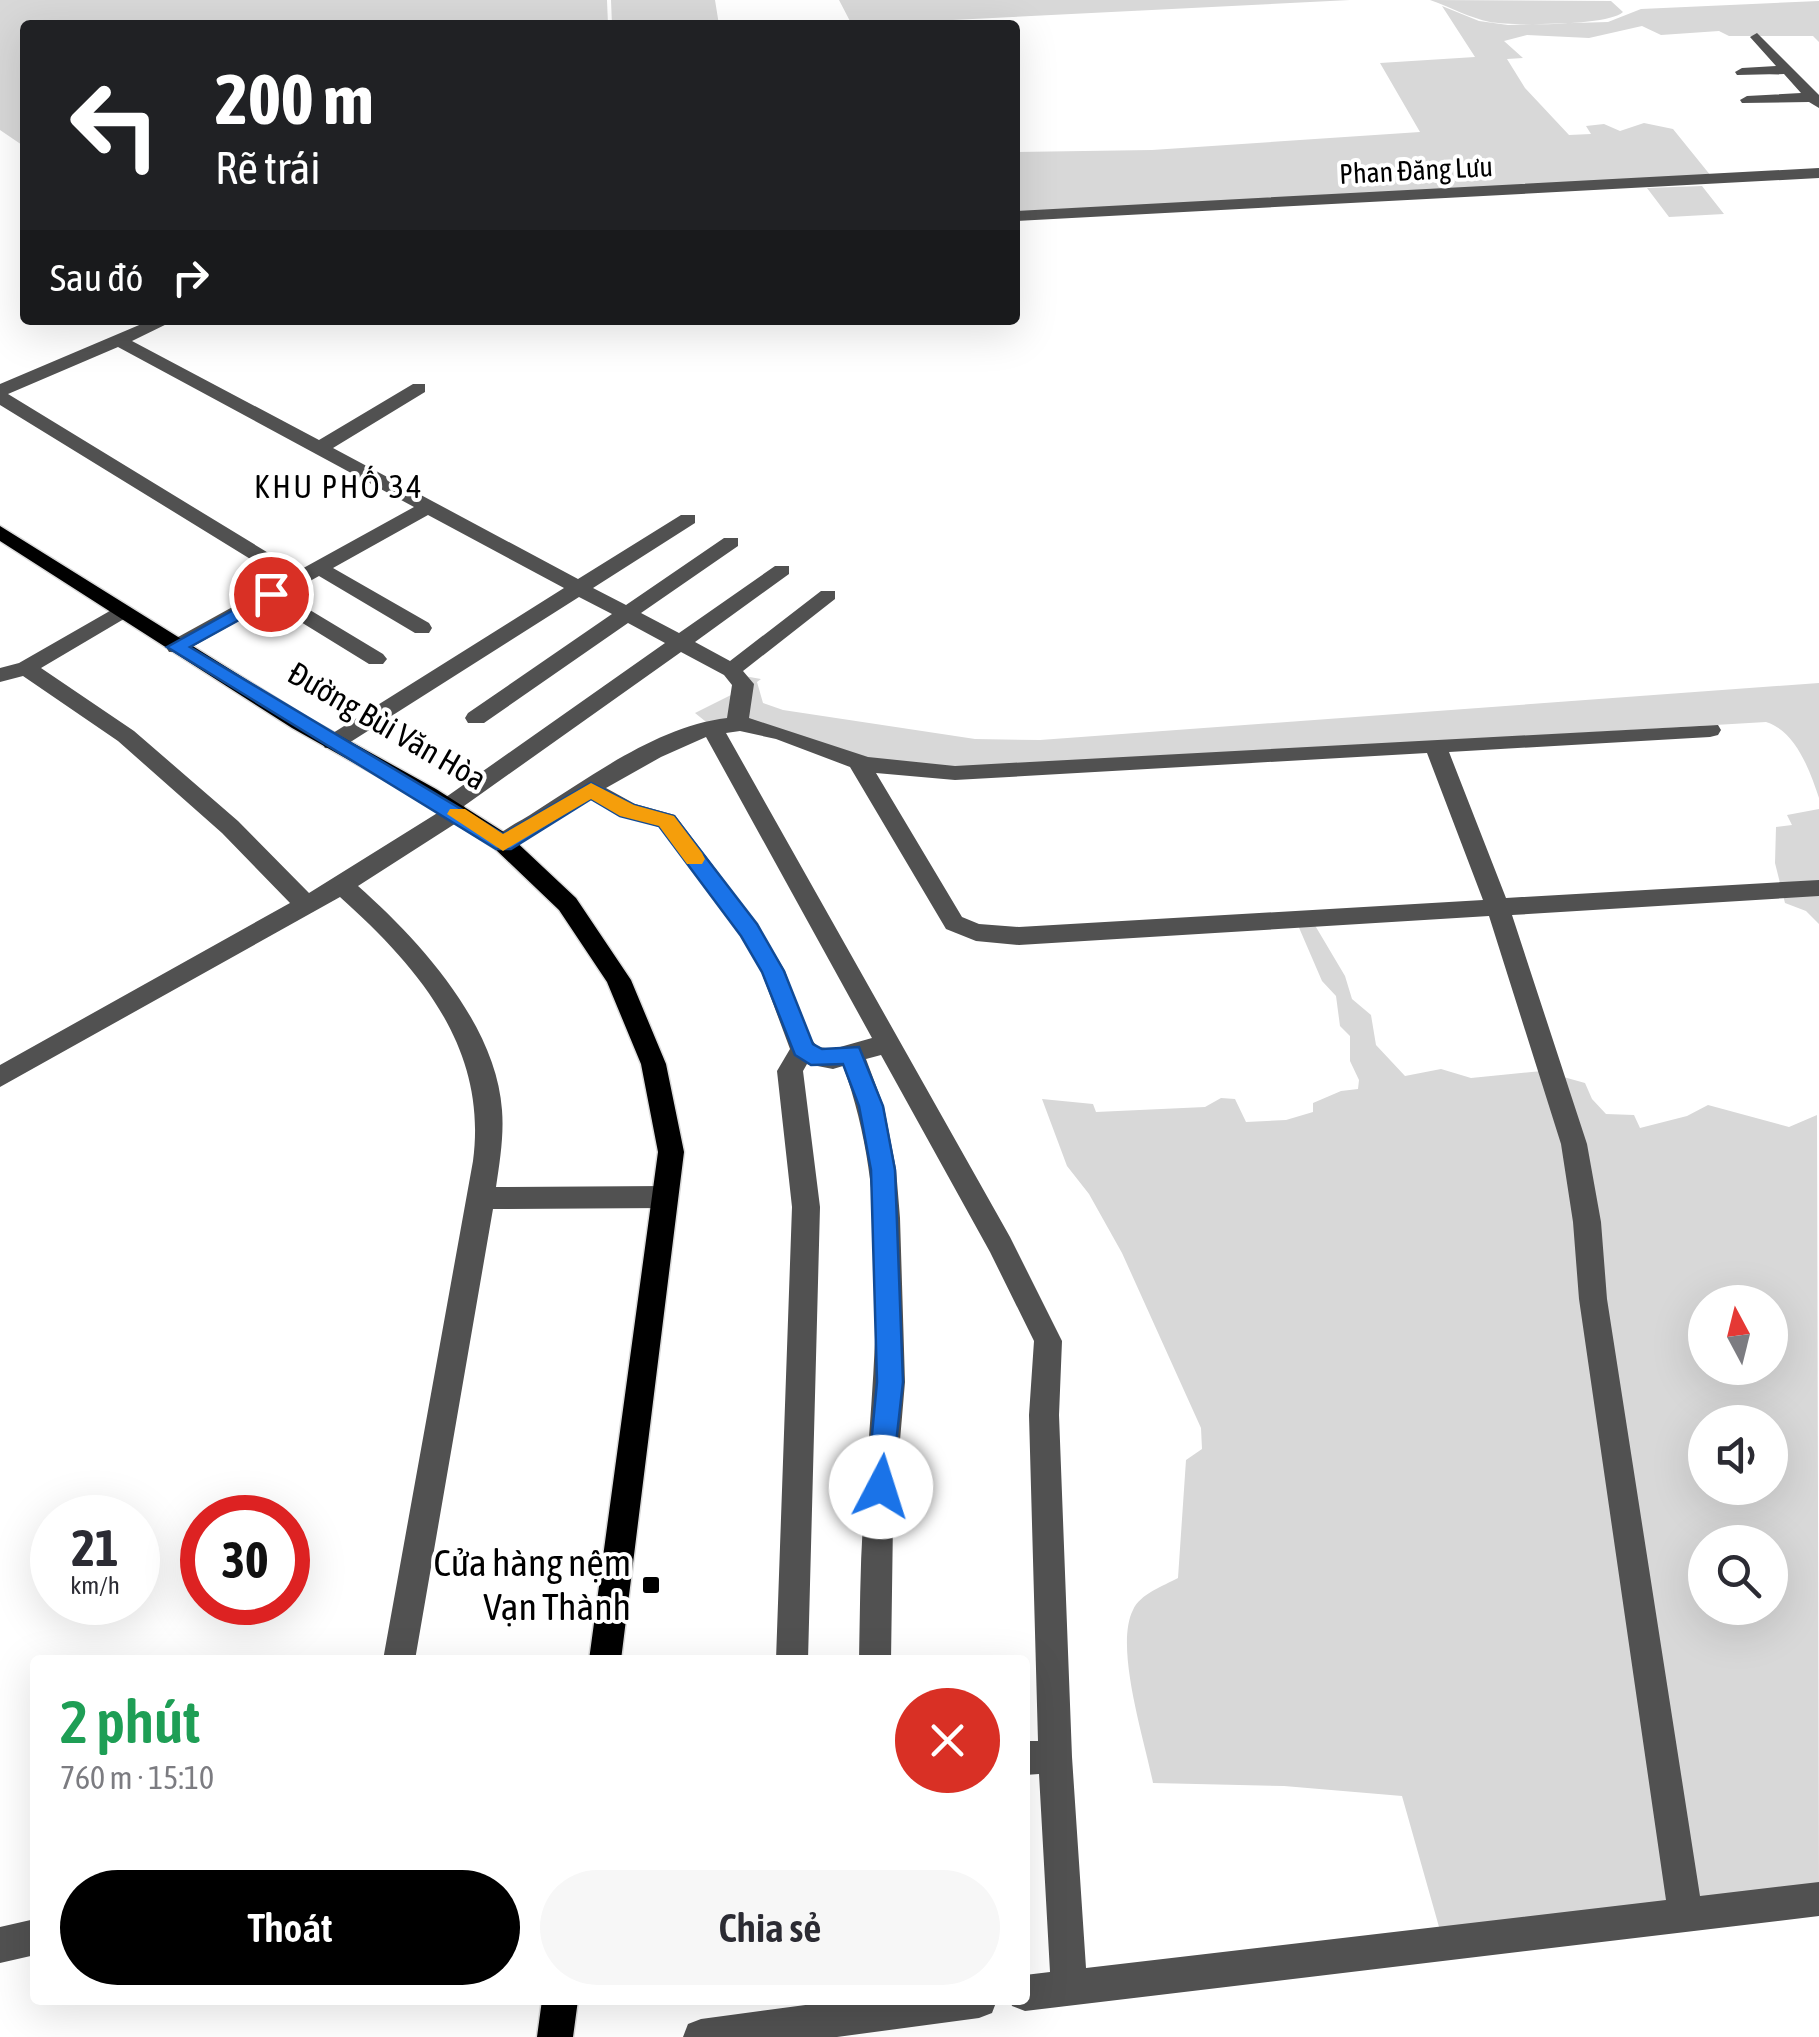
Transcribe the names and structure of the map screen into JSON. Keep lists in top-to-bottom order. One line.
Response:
{"streets":{"main road":["Đường Bùi Văn Hòa"],"street":["Phan Đăng Lưu"]},"districts":["KHU PHỐ 34"],"places":{"transit":["Cửa hàng nệm Vạn Thành"]},"north":"top","page":{"turn":["200 m","Rẽ trái"],"then":"Sau đó","speed":"21 km/h","limit":"30","heading":["2 phút","760 m · 15:10"],"buttons":["Thoát","Chia sẻ"]}}
